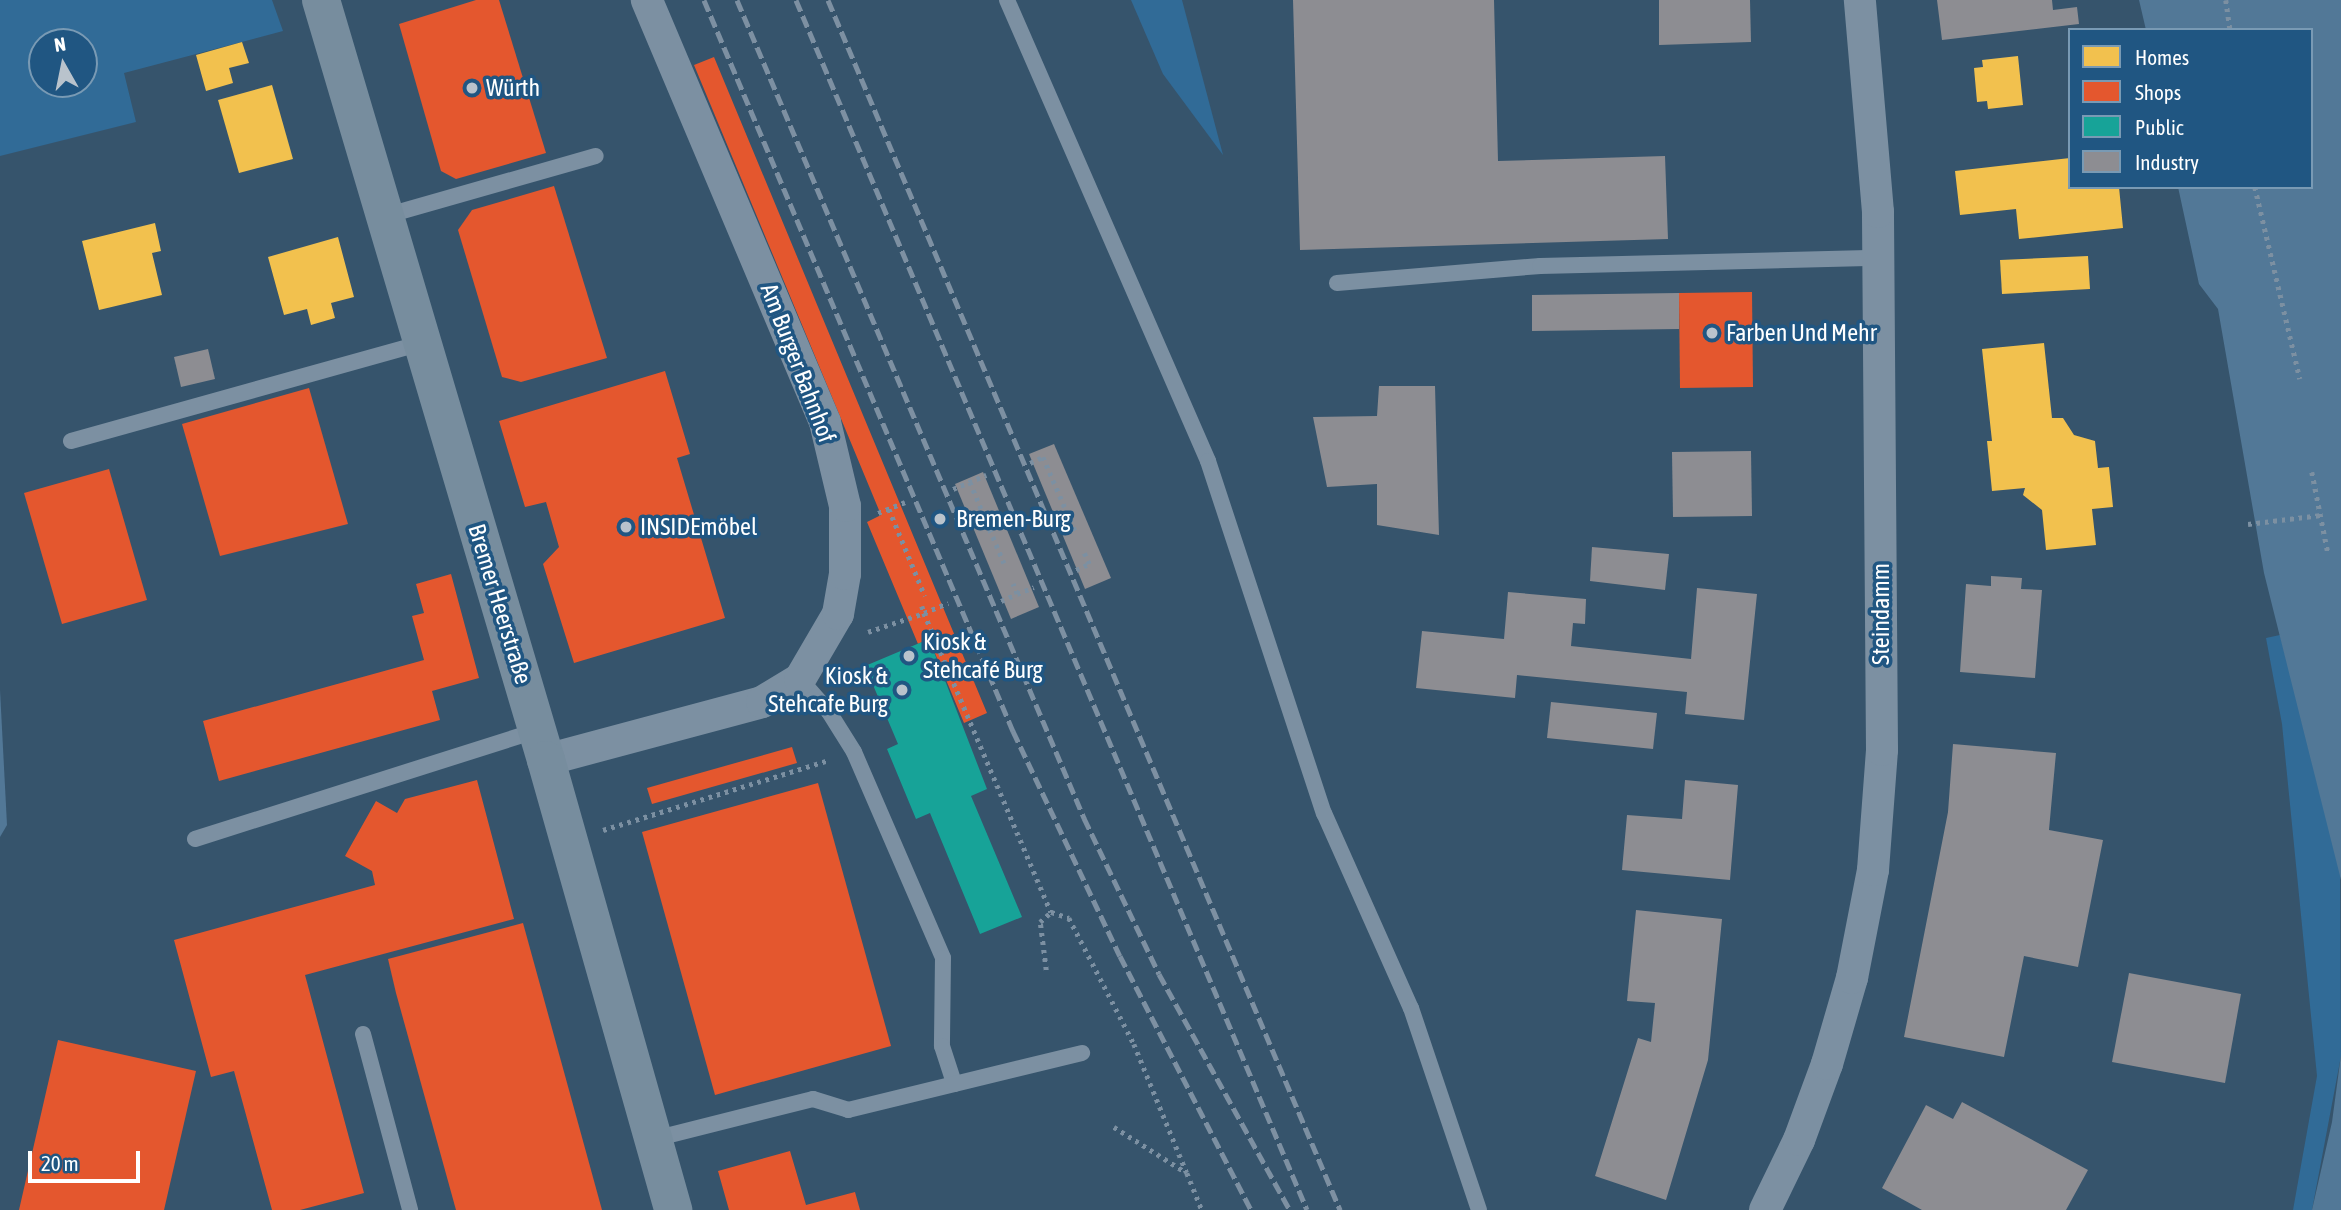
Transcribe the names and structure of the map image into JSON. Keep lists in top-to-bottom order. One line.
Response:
{"streets":{"main road":["Bremer Heerstraße"],"street":["Am Burger Bahnhof","Steindamm"]},"crossings":[["Am Burger Bahnhof","Bremer Heerstraße"]],"places":["Würth","Farben Und Mehr","Bremen-Burg","INSIDEmöbel","Kiosk & Stehcafé Burg","Kiosk & Stehcafe Burg"],"legend":["Homes","Shops","Public","Industry"],"scale_bar":"20 m","north":"top"}
